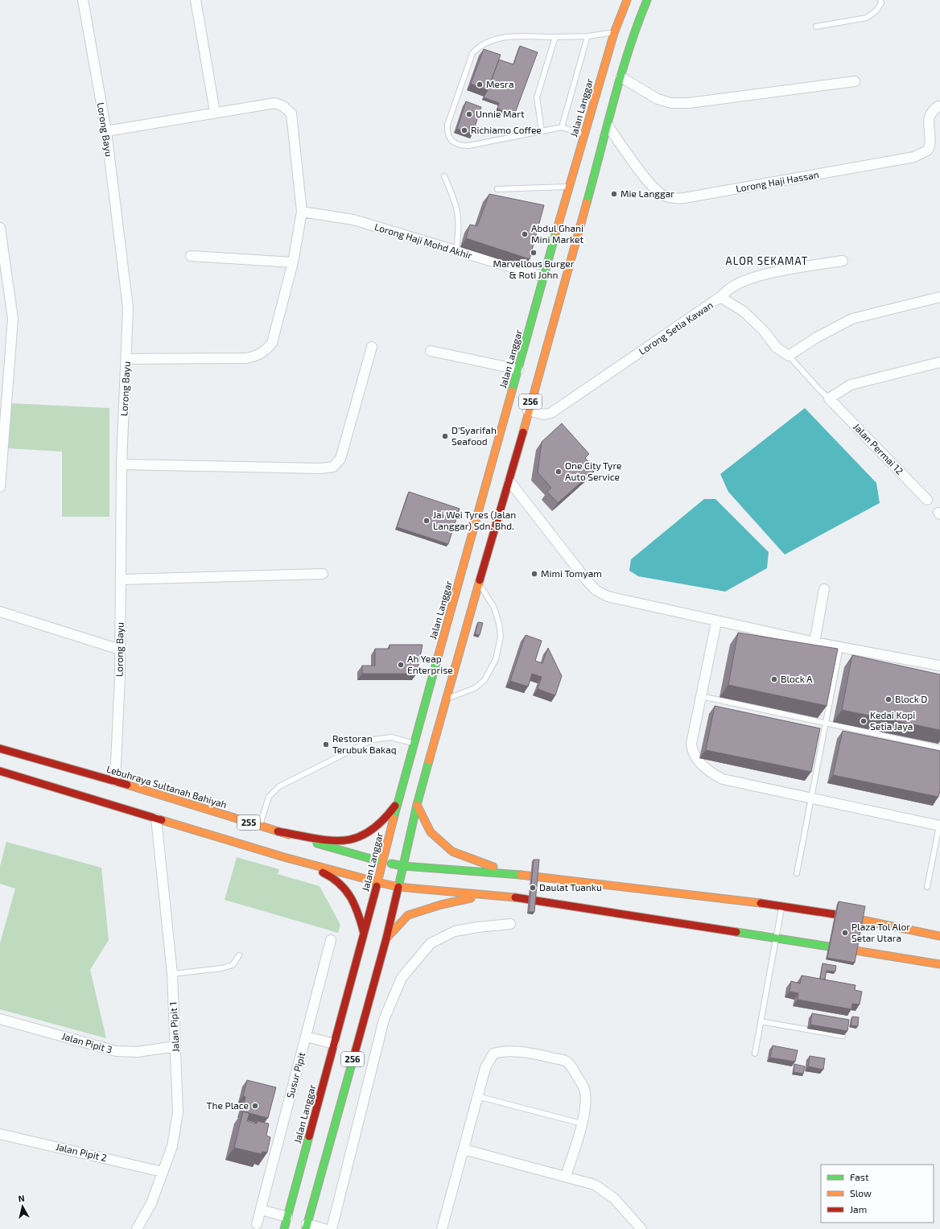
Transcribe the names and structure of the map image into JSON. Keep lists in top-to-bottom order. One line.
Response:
{"streets":{"main road":["Jalan Langgar","256","Lebuhraya Sultanah Bahiyah","255"],"street":["Lorong Bayu","Lorong Haji Hassan","Lorong Haji Mohd Akhir","Lorong Setia Kawan","Jalan Permai 12","Jalan Pipit 1","Jalan Pipit 3","Susur Pipit","Jalan Pipit 2"]},"crossings":[["Jalan Langgar","Lorong Haji Mohd Akhir"],["Jalan Langgar","Lebuhraya Sultanah Bahiyah"],["Jalan Langgar","255"],["Lorong Bayu","Lebuhraya Sultanah Bahiyah"],["Lorong Haji Hassan","256"],["Lorong Setia Kawan","256"],["256","255"],["Lebuhraya Sultanah Bahiyah","255"],["255","Jalan Pipit 1"],["Jalan Pipit 1","Jalan Pipit 3"],["Jalan Pipit 1","Jalan Pipit 2"]],"districts":["ALOR SEKAMAT"],"places":["Mesra","Unnie Mart","Richiamo Coffee","Mie Langgar","Abdul Ghani Mini Market","Marvellous Burger & Roti John","D'Syarifah Seafood","One City Tyre Auto Service","Jai Wei Tyres (Jalan Langgar) Sdn. Bhd.","Mimi Tomyam","Ah Yeap Enterprise","Block A","Block D","Kedai Kopi Setia Jaya","Restoran Terubuk Bakaq","Daulat Tuanku","Plaza Tol Alor Setar Utara","The Place"],"legend":["Fast","Slow","Jam"],"north":"top"}
